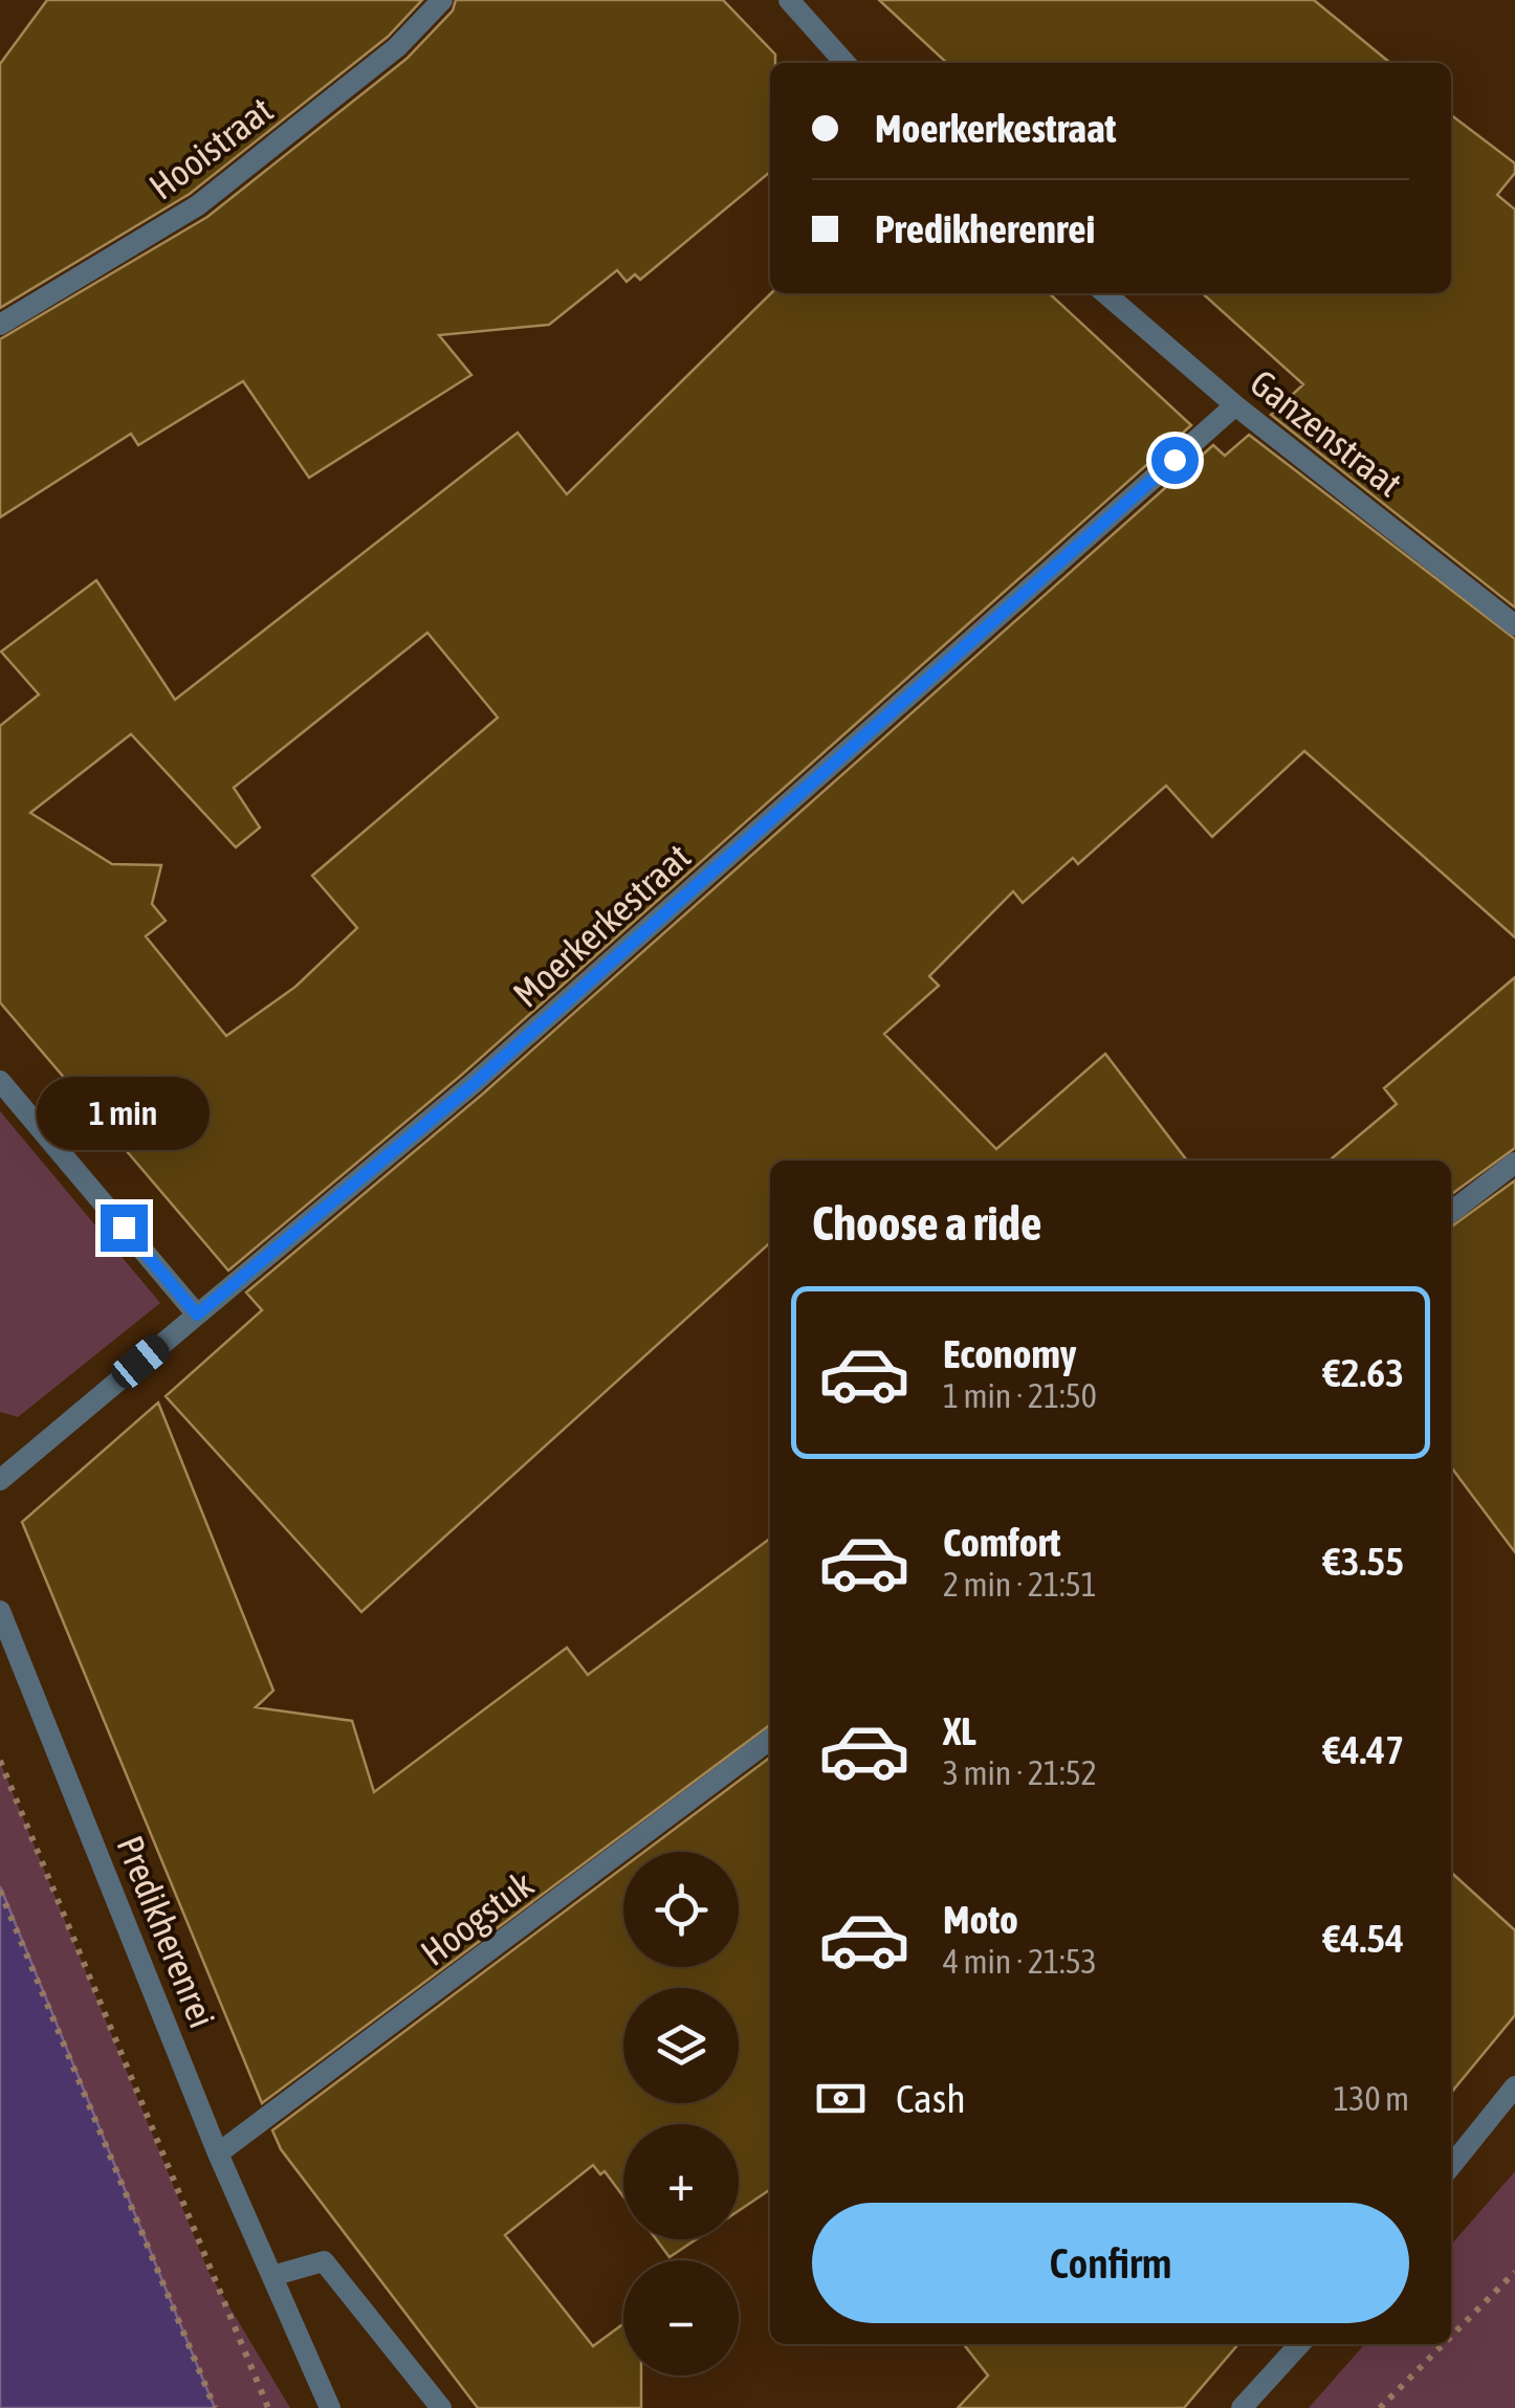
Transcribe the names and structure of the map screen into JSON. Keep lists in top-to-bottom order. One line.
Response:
{"streets":{"street":["Hooistraat","Ganzenstraat","Moerkerkestraat","Hoogstuk","Predikherenrei"]},"crossings":[["Ganzenstraat","Moerkerkestraat"],["Hoogstuk","Predikherenrei"]],"page":{"banner":["Moerkerkestraat","Predikherenrei"],"bubble":"1 min","heading":"Choose a ride","list":[{"name":"Economy","note":"1 min · 21:50","value":"€2.63"},{"name":"Comfort","note":"2 min · 21:51","value":"€3.55"},{"name":"XL","note":"3 min · 21:52","value":"€4.47"},{"name":"Moto","note":"4 min · 21:53","value":"€4.54"}],"map_buttons":["+","−"],"pay":["Cash","130 m"],"buttons":"Confirm"}}
